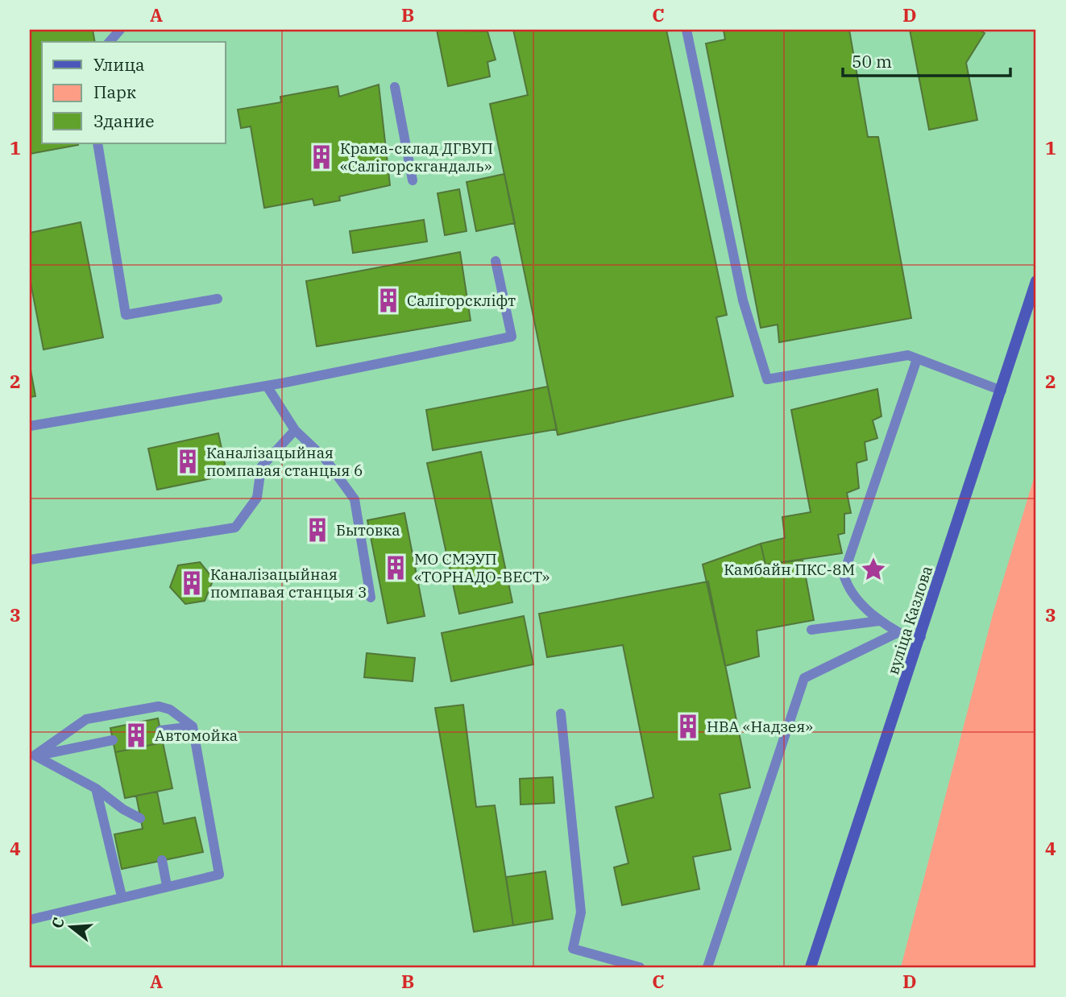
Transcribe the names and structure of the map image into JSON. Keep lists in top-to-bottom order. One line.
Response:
{"streets":{"main road":["вуліца Казлова"]},"places":{"building":["Крама-склад ДГВУП «Салігорскгандаль»","Салігорскліфт","Каналізацыйная помпавая станцыя 6","Бытовка","МО СМЭУП «ТОРНАДО-ВЕСТ»","Каналізацыйная помпавая станцыя 3","НВА «Надзея»","Автомойка"],"place":["Камбайн ПКС-8М"]},"legend":["Улица","Парк","Здание"],"scale_bar":"50 m","north":"left","grid":{"columns":["A","B","C","D"],"rows":["1","2","3","4"]}}
